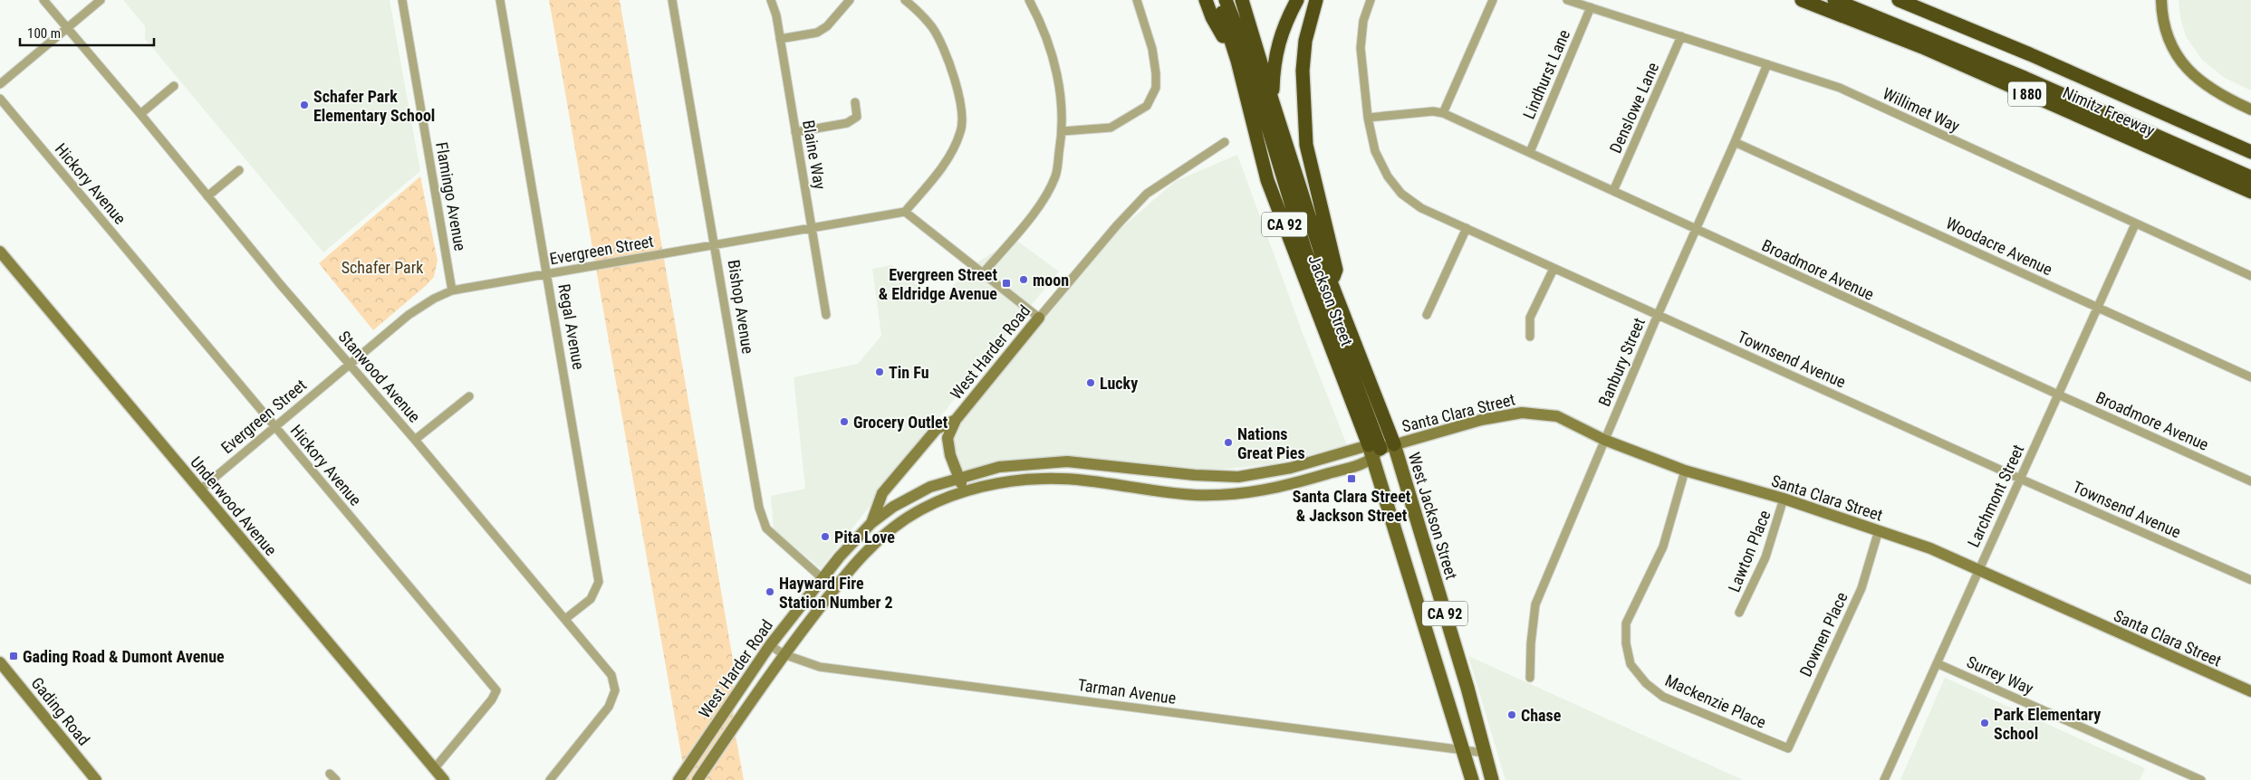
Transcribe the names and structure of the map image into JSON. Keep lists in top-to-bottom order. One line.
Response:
{"streets":{"highway":["I 880","Nimitz Freeway","CA 92","Jackson Street"],"main road":["West Harder Road","Santa Clara Street","Underwood Avenue","West Jackson Street","Gading Road"],"street":["Lindhurst Lane","Denslowe Lane","Willimet Way","Blaine Way","Hickory Avenue","Flamingo Avenue","Woodacre Avenue","Evergreen Street","Broadmore Avenue","Bishop Avenue","Regal Avenue","Townsend Avenue","Banbury Street","Stanwood Avenue","Larchmont Street","Lawton Place","Downen Place","Surrey Way","Tarman Avenue","Mackenzie Place"]},"crossings":[["Lindhurst Lane","Willimet Way"],["Lindhurst Lane","Broadmore Avenue"],["Denslowe Lane","Willimet Way"],["Denslowe Lane","Broadmore Avenue"],["Willimet Way","Banbury Street"],["Willimet Way","Larchmont Street"],["Blaine Way","Evergreen Street"],["Hickory Avenue","Evergreen Street"],["Hickory Avenue","Underwood Avenue"],["Flamingo Avenue","Evergreen Street"],["CA 92","Jackson Street"],["CA 92","Santa Clara Street"],["CA 92","West Jackson Street"],["CA 92","Tarman Avenue"],["Woodacre Avenue","Banbury Street"],["Woodacre Avenue","Larchmont Street"],["Evergreen Street","Bishop Avenue"],["Evergreen Street","Regal Avenue"],["Evergreen Street","Stanwood Avenue"],["Evergreen Street","Underwood Avenue"],["Broadmore Avenue","Townsend Avenue"],["Broadmore Avenue","Banbury Street"],["Broadmore Avenue","Larchmont Street"],["Jackson Street","Santa Clara Street"],["Jackson Street","West Jackson Street"],["Bishop Avenue","West Harder Road"],["Bishop Avenue","Santa Clara Street"],["Regal Avenue","Stanwood Avenue"],["West Harder Road","Santa Clara Street"],["West Harder Road","Tarman Avenue"],["Townsend Avenue","Banbury Street"],["Townsend Avenue","Larchmont Street"],["Banbury Street","Santa Clara Street"],["Santa Clara Street","Larchmont Street"],["Santa Clara Street","West Jackson Street"],["Santa Clara Street","Lawton Place"],["Santa Clara Street","Downen Place"],["Santa Clara Street","Mackenzie Place"],["Larchmont Street","Surrey Way"],["West Jackson Street","Tarman Avenue"],["Downen Place","Mackenzie Place"]],"parks":["Schafer Park"],"places":{"other":["Schafer Park Elementary School","moon","Tin Fu","Lucky","Grocery Outlet","Nations Great Pies","Pita Love","Hayward Fire Station Number 2","Chase","Park Elementary School"],"transit":["Evergreen Street & Eldridge Avenue","Santa Clara Street & Jackson Street","Gading Road & Dumont Avenue"]},"scale_bar":"100 m"}
